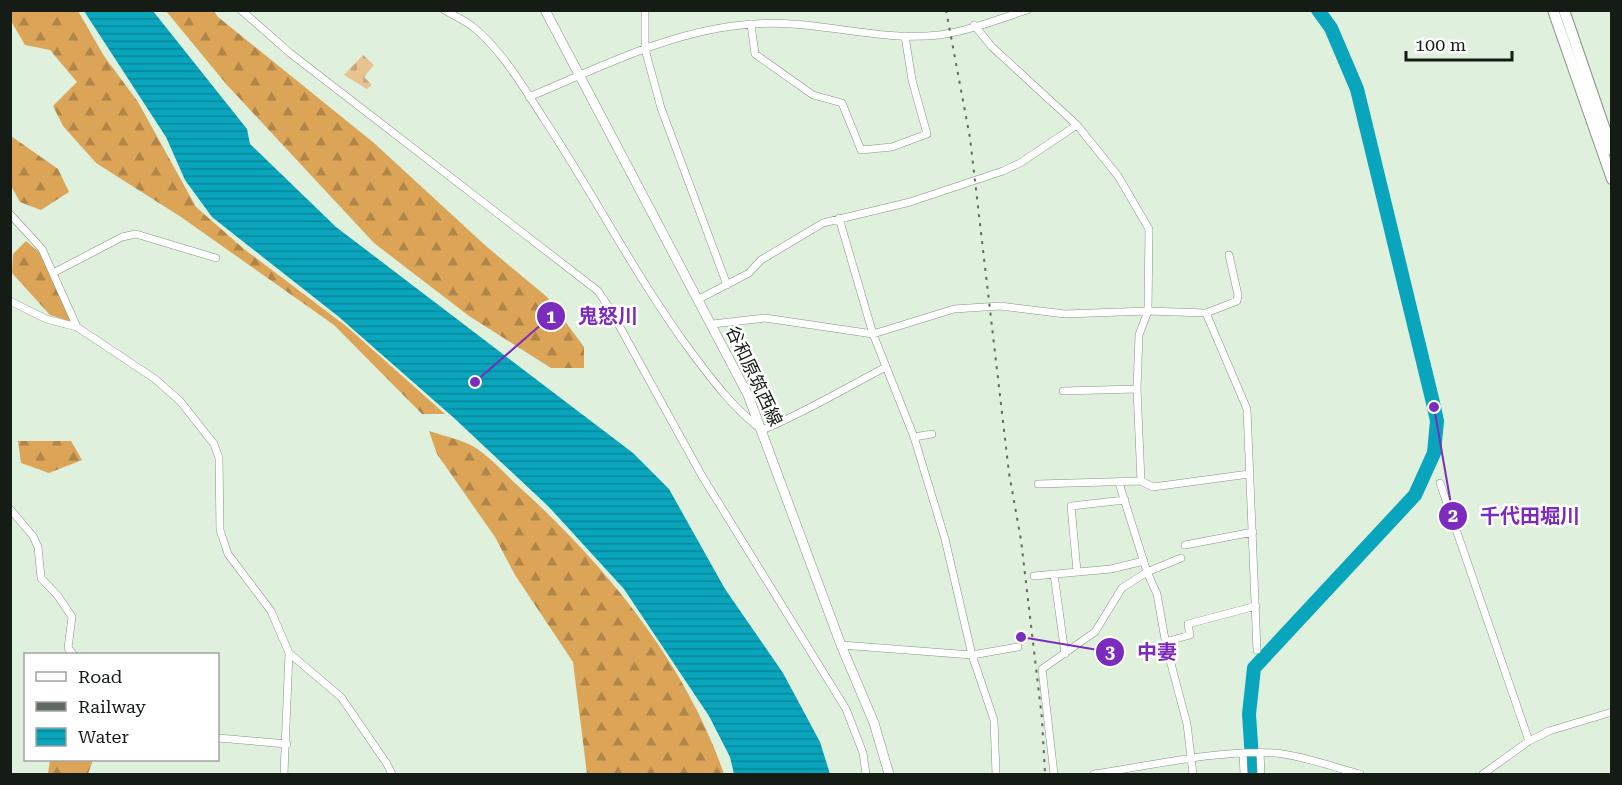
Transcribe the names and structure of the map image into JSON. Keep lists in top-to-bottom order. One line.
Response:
{"streets":{"main road":["谷和原筑西線"]},"places":["鬼怒川","千代田堀川","中妻"],"legend":["Road","Railway","Water"],"scale_bar":"100 m"}
